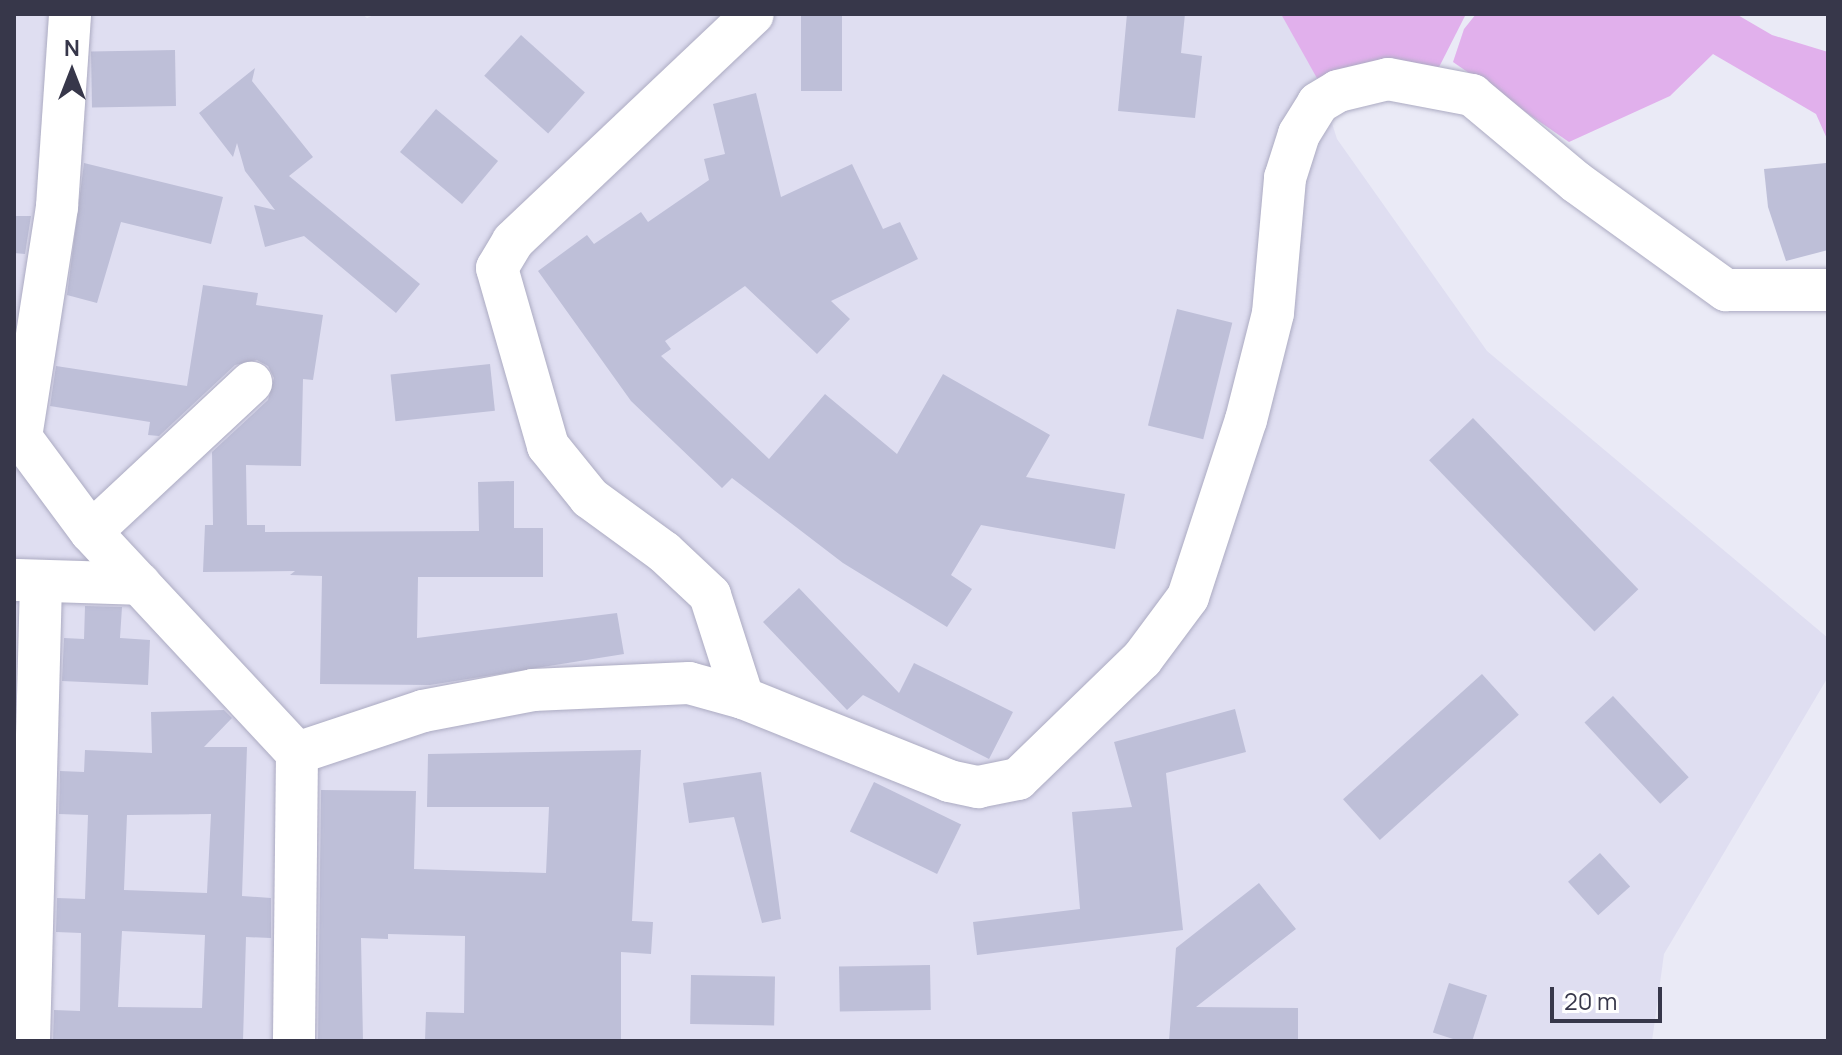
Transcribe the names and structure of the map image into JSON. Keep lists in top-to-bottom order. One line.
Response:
{"scale_bar":"20 m","north":"top"}
